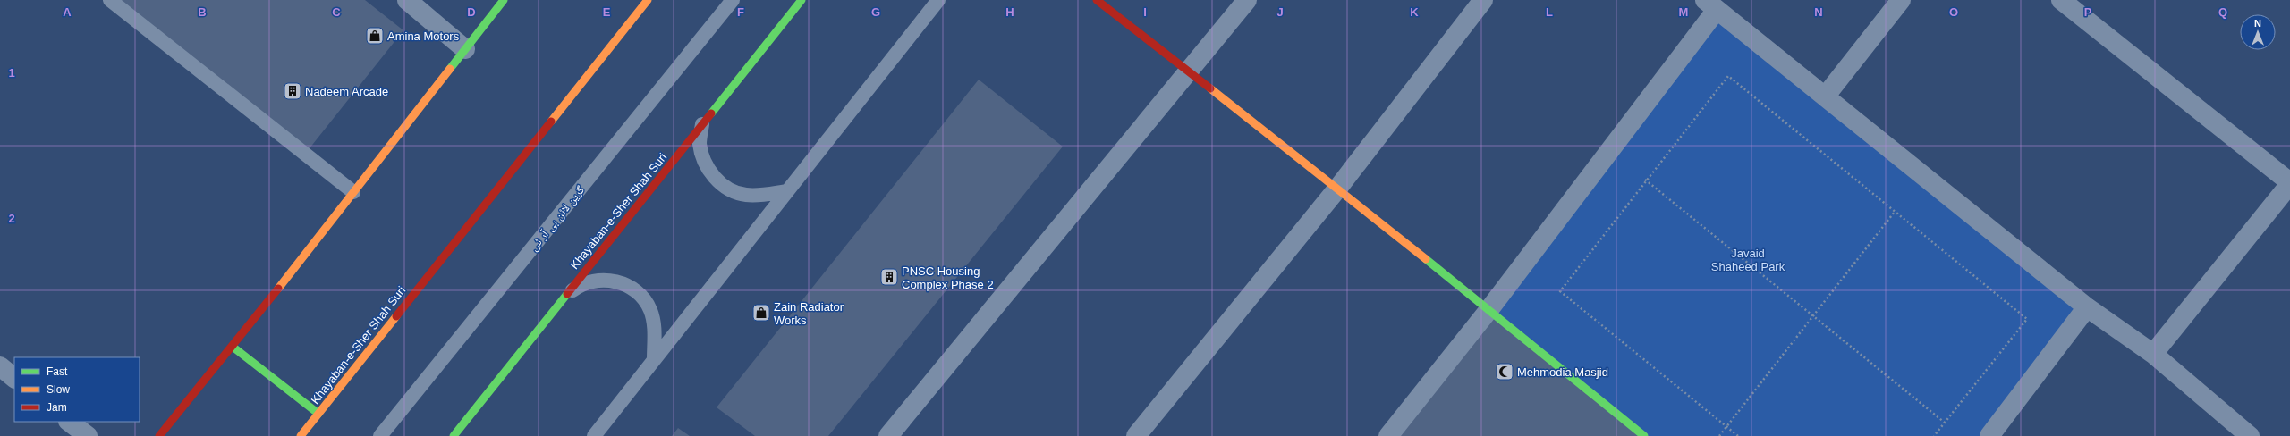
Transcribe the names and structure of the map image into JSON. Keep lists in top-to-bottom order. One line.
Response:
{"streets":{"street":["Khayaban-e-Sher Shah Suri"],"lane":["گرین لائن بی آر ٹی"]},"parks":["Javaid Shaheed Park"],"places":{"shop":["Amina Motors","Zain Radiator Works"],"building":["Nadeem Arcade","PNSC Housing Complex Phase 2"],"mosque":["Mehmodia Masjid"]},"legend":["Fast","Slow","Jam"],"north":"top","grid":{"columns":["A","B","C","D","E","F","G","H","I","J","K","L","M","N","O","P","Q"],"rows":["1","2"]}}
